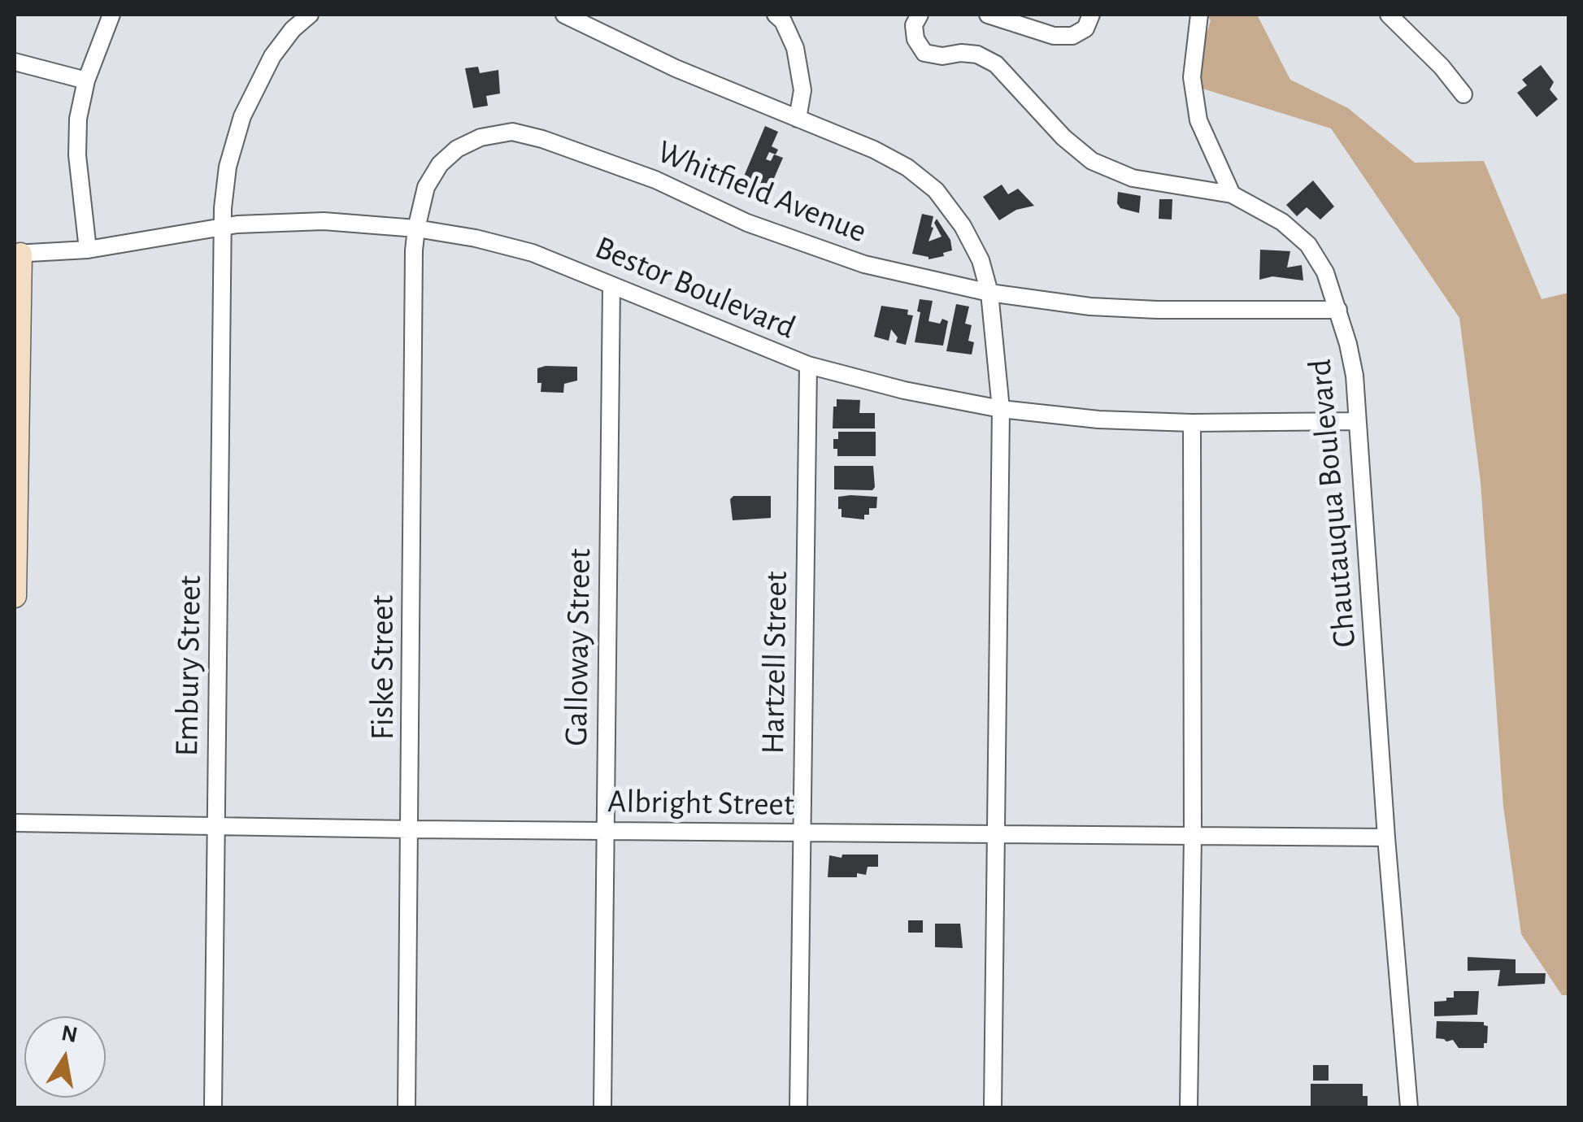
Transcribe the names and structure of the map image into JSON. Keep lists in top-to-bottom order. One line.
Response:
{"streets":{"street":["Whitfield Avenue","Bestor Boulevard","Chautauqua Boulevard","Galloway Street","Hartzell Street","Embury Street","Fiske Street","Albright Street"]},"crossings":[["Whitfield Avenue","Bestor Boulevard"],["Whitfield Avenue","Chautauqua Boulevard"],["Whitfield Avenue","Fiske Street"],["Bestor Boulevard","Chautauqua Boulevard"],["Bestor Boulevard","Galloway Street"],["Bestor Boulevard","Hartzell Street"],["Bestor Boulevard","Embury Street"],["Bestor Boulevard","Fiske Street"],["Chautauqua Boulevard","Albright Street"],["Galloway Street","Albright Street"],["Hartzell Street","Albright Street"],["Embury Street","Albright Street"],["Fiske Street","Albright Street"]],"north":"top"}
